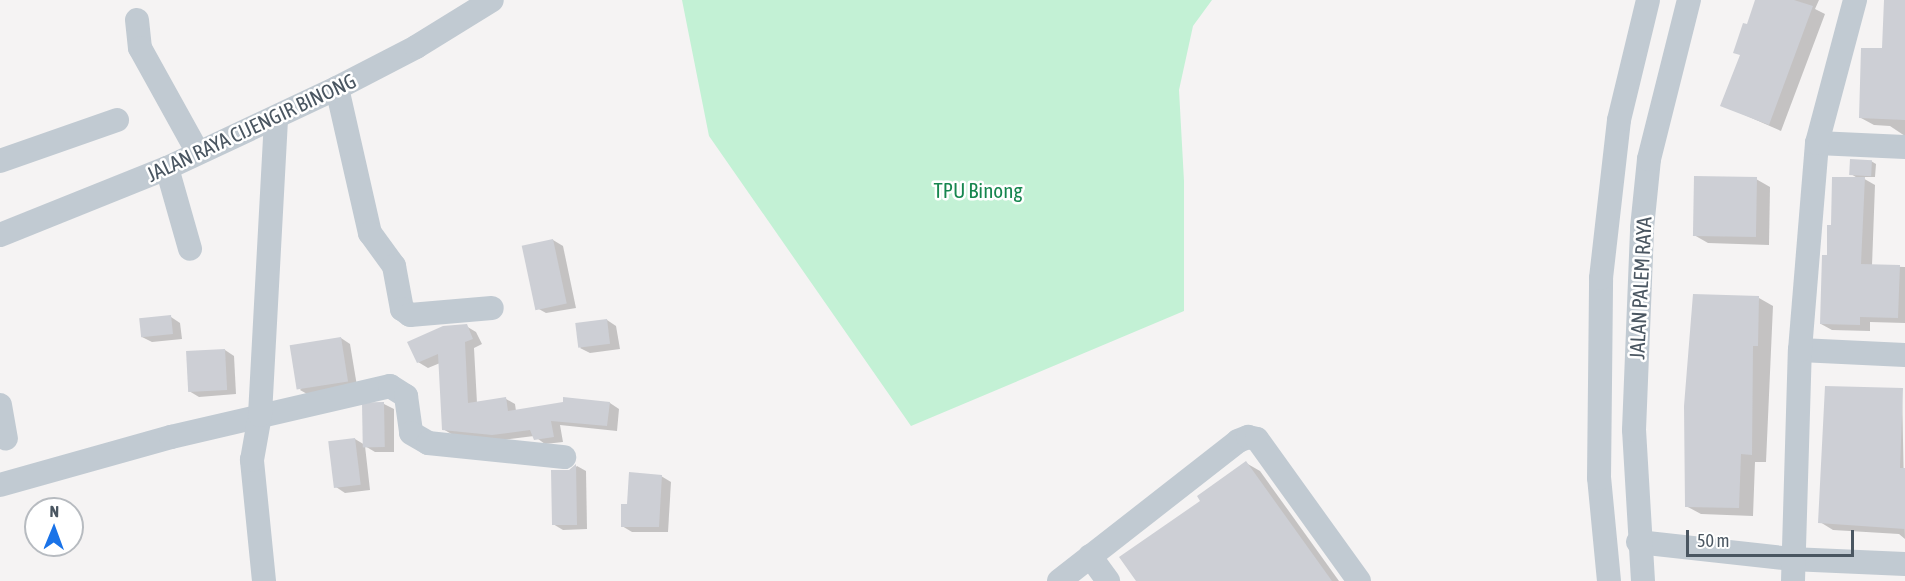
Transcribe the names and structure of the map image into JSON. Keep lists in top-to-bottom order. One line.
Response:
{"streets":{"street":["JALAN RAYA CIJENGIR BINONG","JALAN PALEM RAYA"]},"parks":["TPU Binong"],"scale_bar":"50 m","north":"top"}
